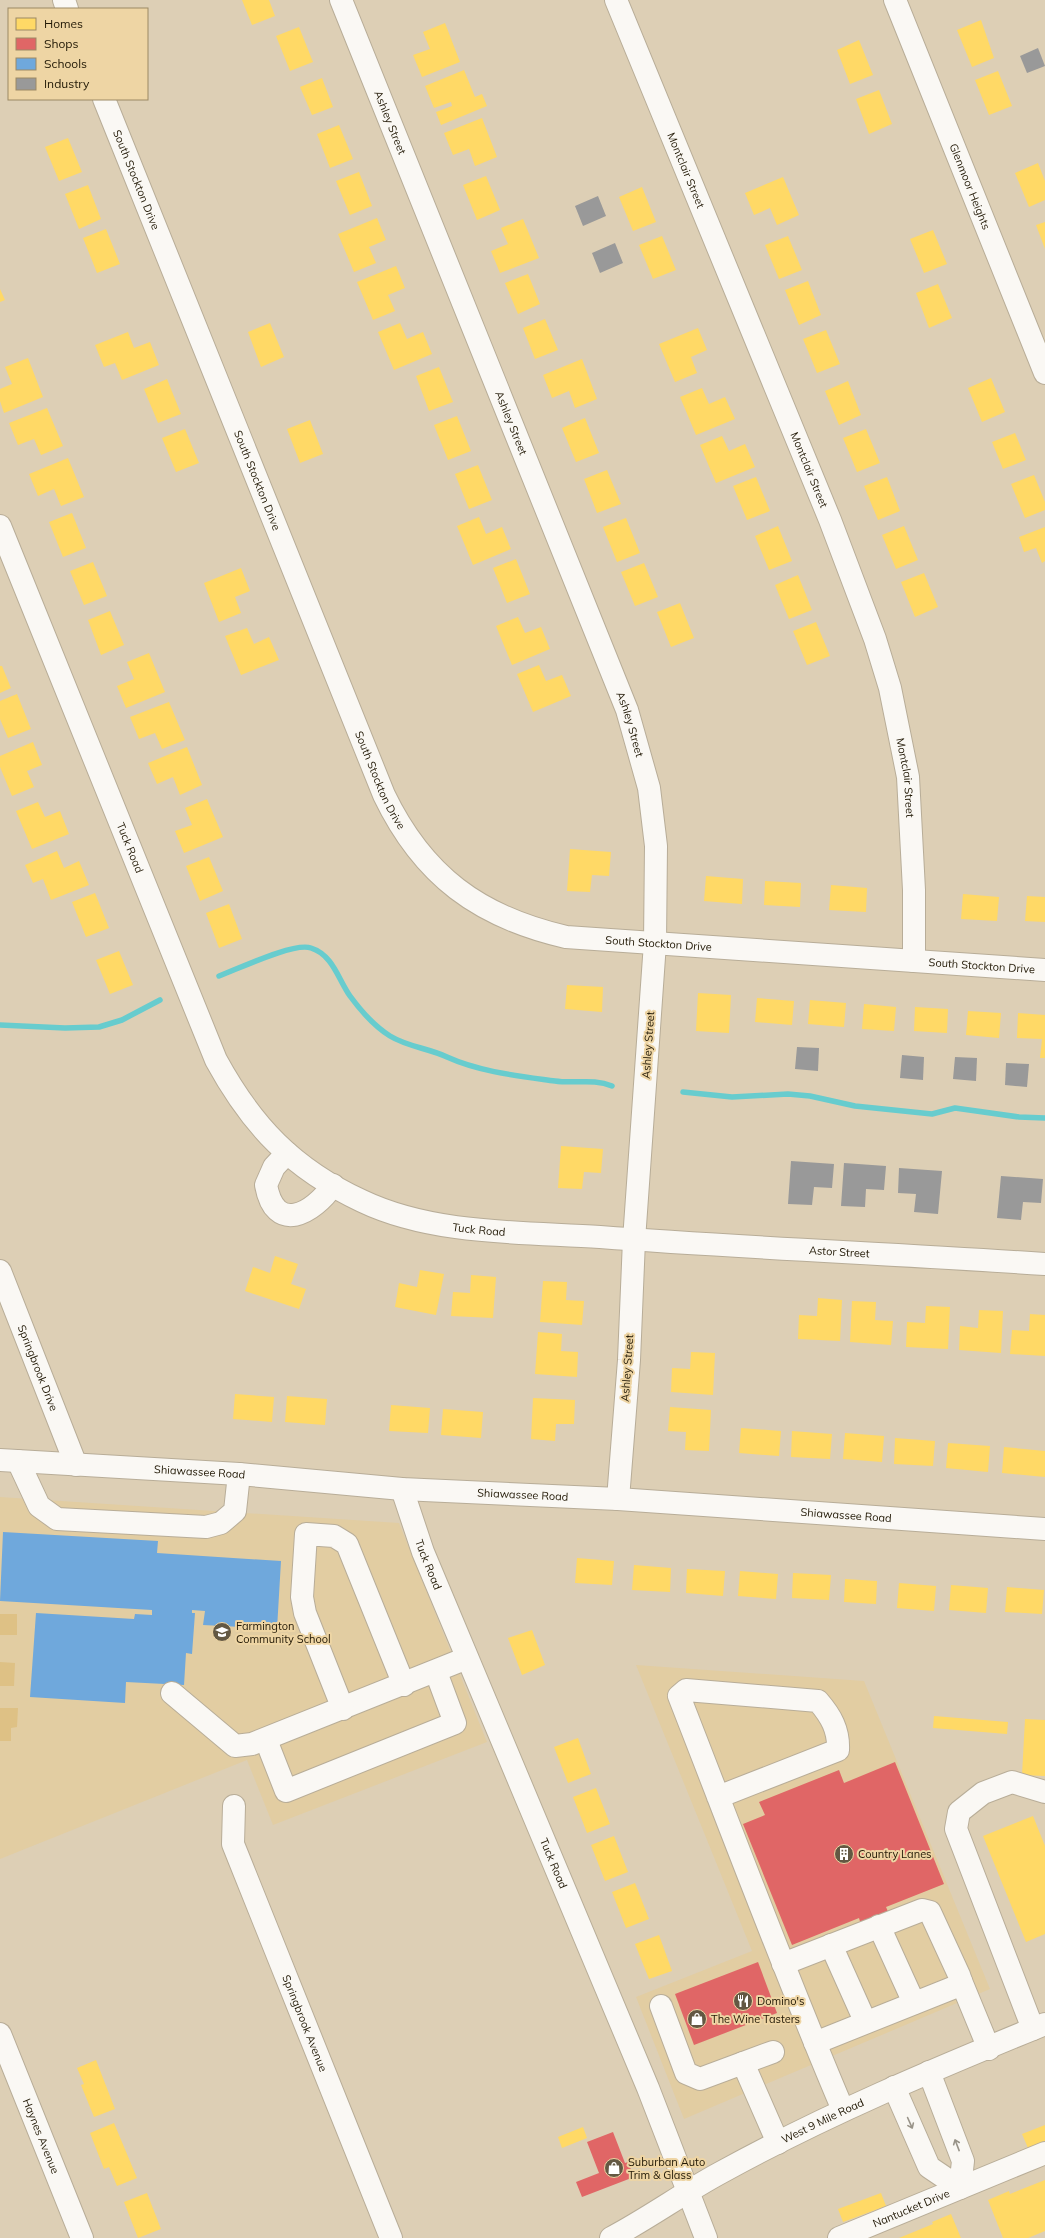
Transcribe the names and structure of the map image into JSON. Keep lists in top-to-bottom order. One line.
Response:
{"streets":{"street":["Ashley Street","Montclair Street","South Stockton Drive","Glenmoor Heights","Tuck Road","Astor Street","Springbrook Drive","Shiawassee Road","Springbrook Avenue","West 9 Mile Road","Haynes Avenue","Nantucket Drive"]},"crossings":[["Ashley Street","South Stockton Drive"],["Ashley Street","Tuck Road"],["Ashley Street","Astor Street"],["Ashley Street","Shiawassee Road"],["Montclair Street","South Stockton Drive"],["Tuck Road","Astor Street"],["Tuck Road","Shiawassee Road"],["Tuck Road","West 9 Mile Road"],["Springbrook Drive","Shiawassee Road"],["West 9 Mile Road","Nantucket Drive"]],"places":{"school or university":["Farmington Community School"],"building":["Country Lanes"],"restaurant":["Domino's"],"shop":["The Wine Tasters","Suburban Auto Trim & Glass"]},"legend":["Homes","Shops","Schools","Industry"]}
